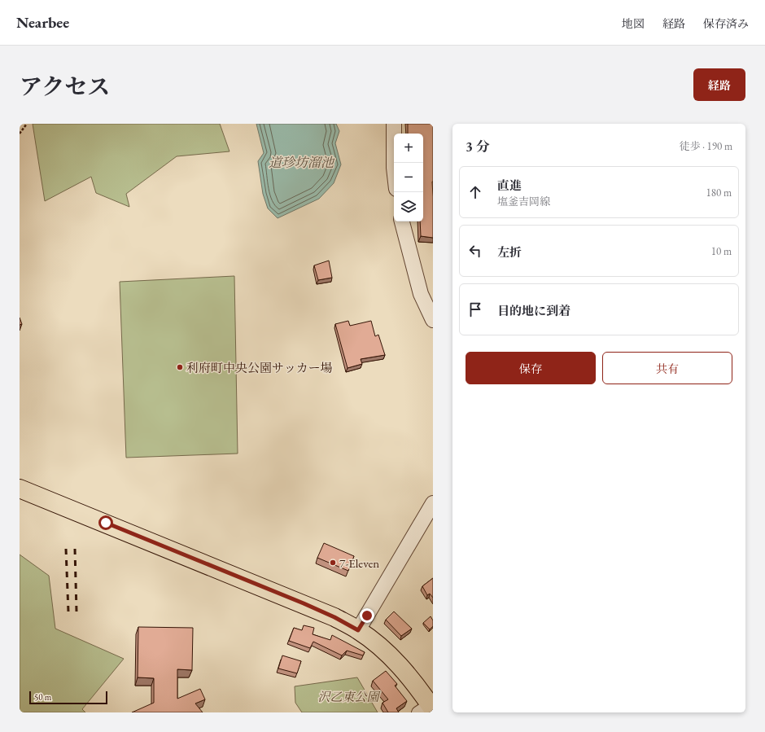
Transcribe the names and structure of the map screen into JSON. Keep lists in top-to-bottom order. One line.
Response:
{"water":["道珍坊溜池"],"parks":["沢乙東公園"],"places":["利府町中央公園サッカー場","7-Eleven"],"scale_bar":"50 m","page":{"header":"Nearbee","nav":["地図","経路","保存済み"],"title":"アクセス","buttons":["経路",["保存","共有"]],"heading":["3 分","徒歩 · 190 m"],"map_buttons":["+","−"],"list":[["直進","塩釜吉岡線","180 m"],["左折","10 m"],"目的地に到着"],"scale":"50 m"}}
